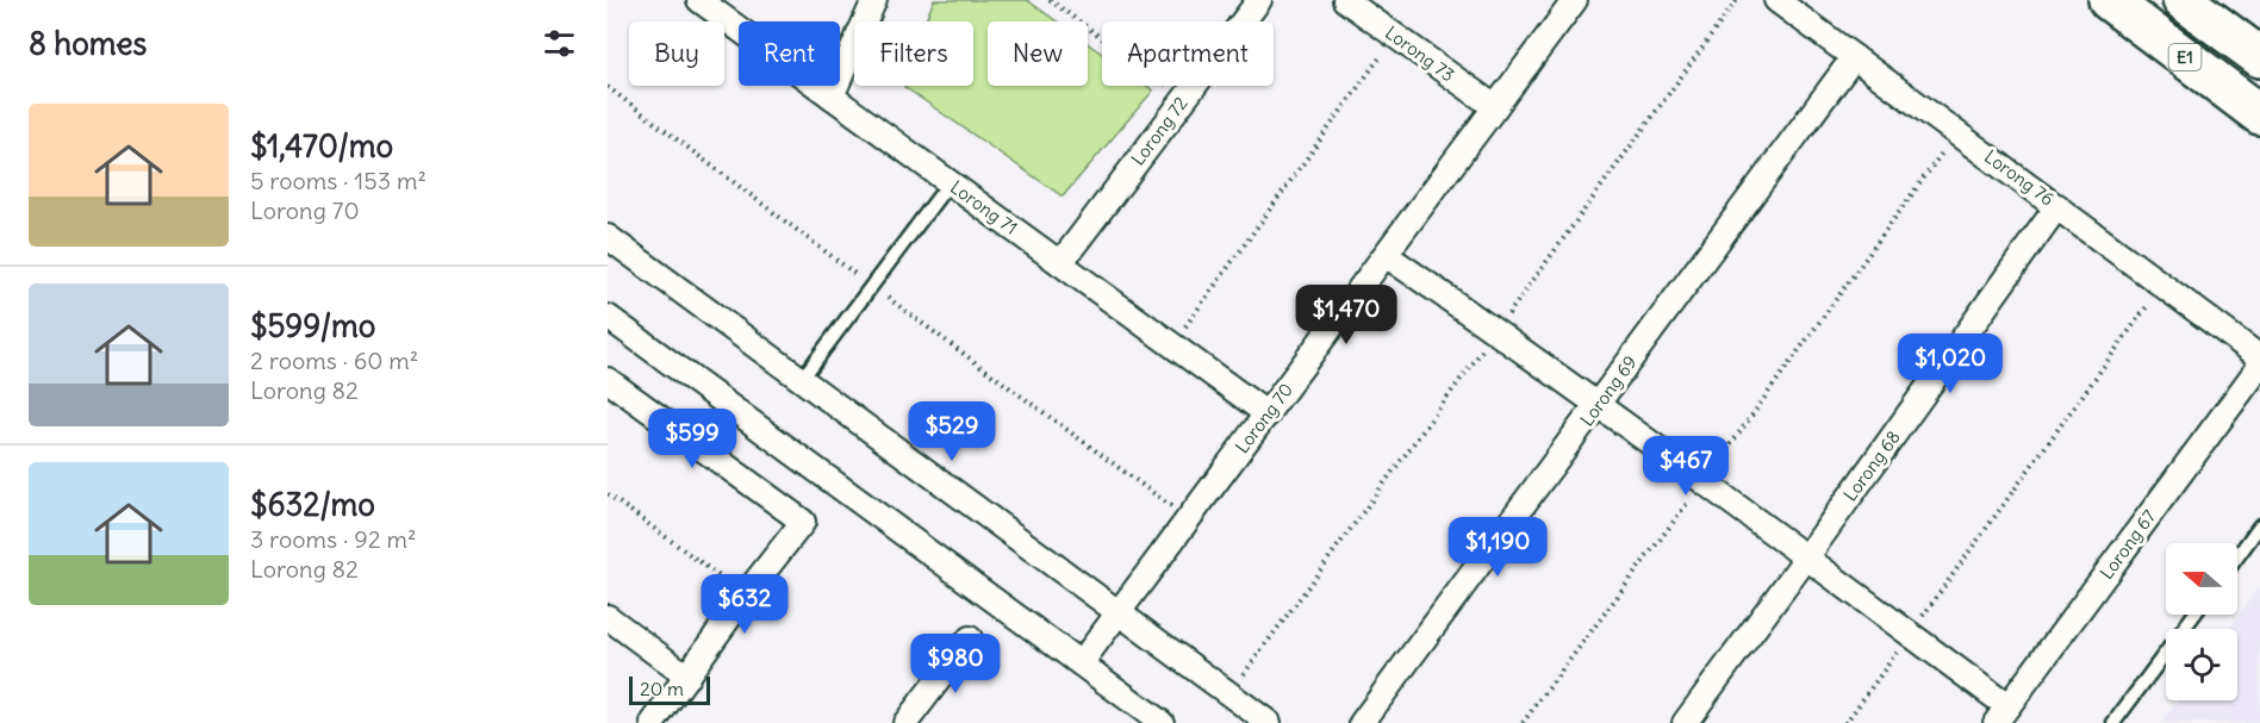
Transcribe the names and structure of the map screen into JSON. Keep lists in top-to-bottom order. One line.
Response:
{"streets":{"highway":["E1"],"street":["Lorong 73","Lorong 72","Lorong 76","Lorong 71","Lorong 69","Lorong 70","Lorong 68","Lorong 67"]},"crossings":[["Lorong 73","Lorong 70"],["Lorong 72","Lorong 71"],["Lorong 76","Lorong 69"],["Lorong 76","Lorong 68"],["Lorong 71","Lorong 70"]],"scale_bar":"20 m","north":"left","page":{"heading":"8 homes","chip":["Buy","Rent","Filters","New","Apartment"],"list":[{"name":"$1,470/mo","note":"5 rooms · 153 m² · Lorong 70"},{"name":"$599/mo","note":"2 rooms · 60 m² · Lorong 82"},{"name":"$632/mo","note":"3 rooms · 92 m² · Lorong 82"}],"price":["$1,470","$1,020","$529","$599","$467","$1,190","$632","$980"],"scale":"20 m"}}
